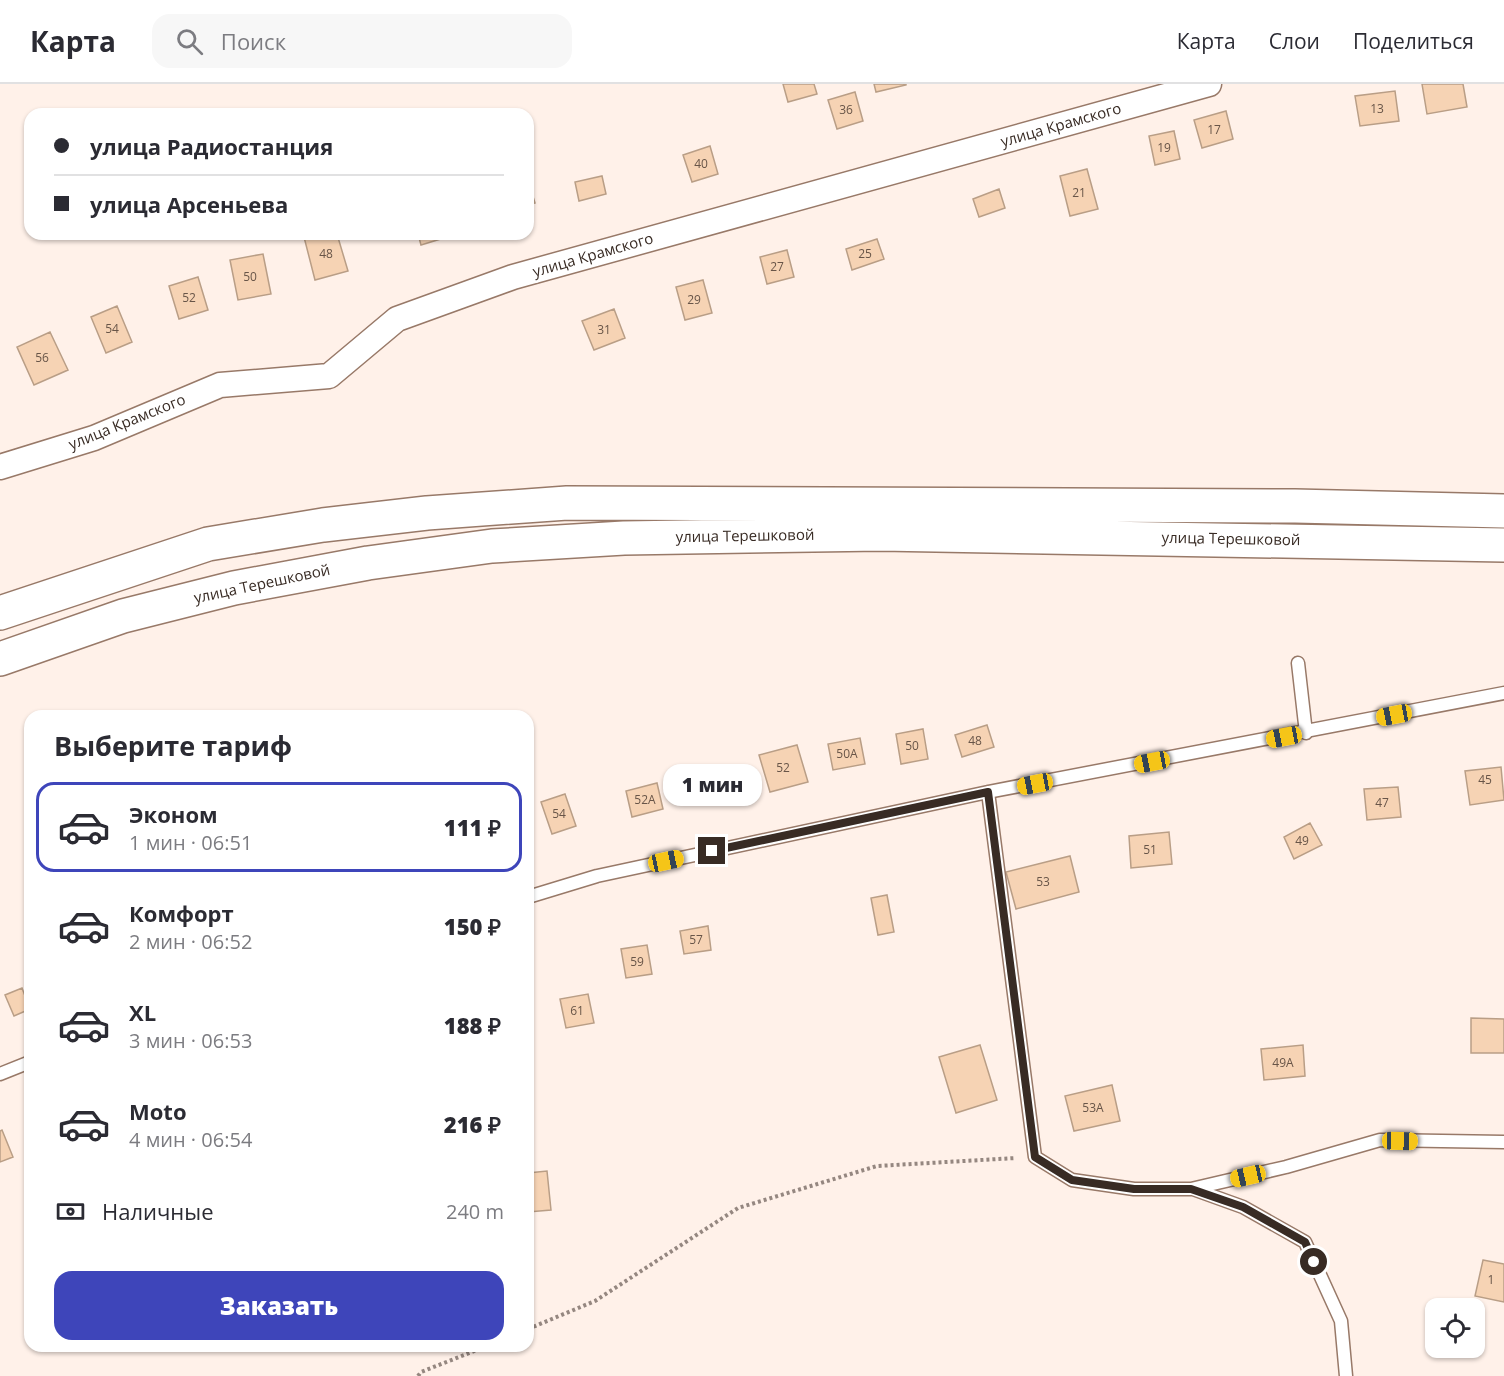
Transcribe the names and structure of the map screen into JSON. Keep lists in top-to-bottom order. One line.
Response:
{"streets":{"main road":["улица Терешковой"],"street":["улица Крамского"]},"house_numbers":["13","36","17","19","40","21","48","25","27","50","52","29","54","31","56","48","50","50А","52","45","52А","47","54","49","51","53","57","59","61","49А","53А","1"],"page":{"header":"Карта","search":"Поиск","nav":["Карта","Слои","Поделиться"],"banner":["улица Радиостанция","улица Арсеньева"],"heading":"Выберите тариф","bubble":"1 мин","list":[{"name":"Эконом","note":"1 мин · 06:51","value":"111 ₽"},{"name":"Комфорт","note":"2 мин · 06:52","value":"150 ₽"},{"name":"XL","note":"3 мин · 06:53","value":"188 ₽"},{"name":"Moto","note":"4 мин · 06:54","value":"216 ₽"}],"pay":["Наличные","240 m"],"buttons":"Заказать"}}
